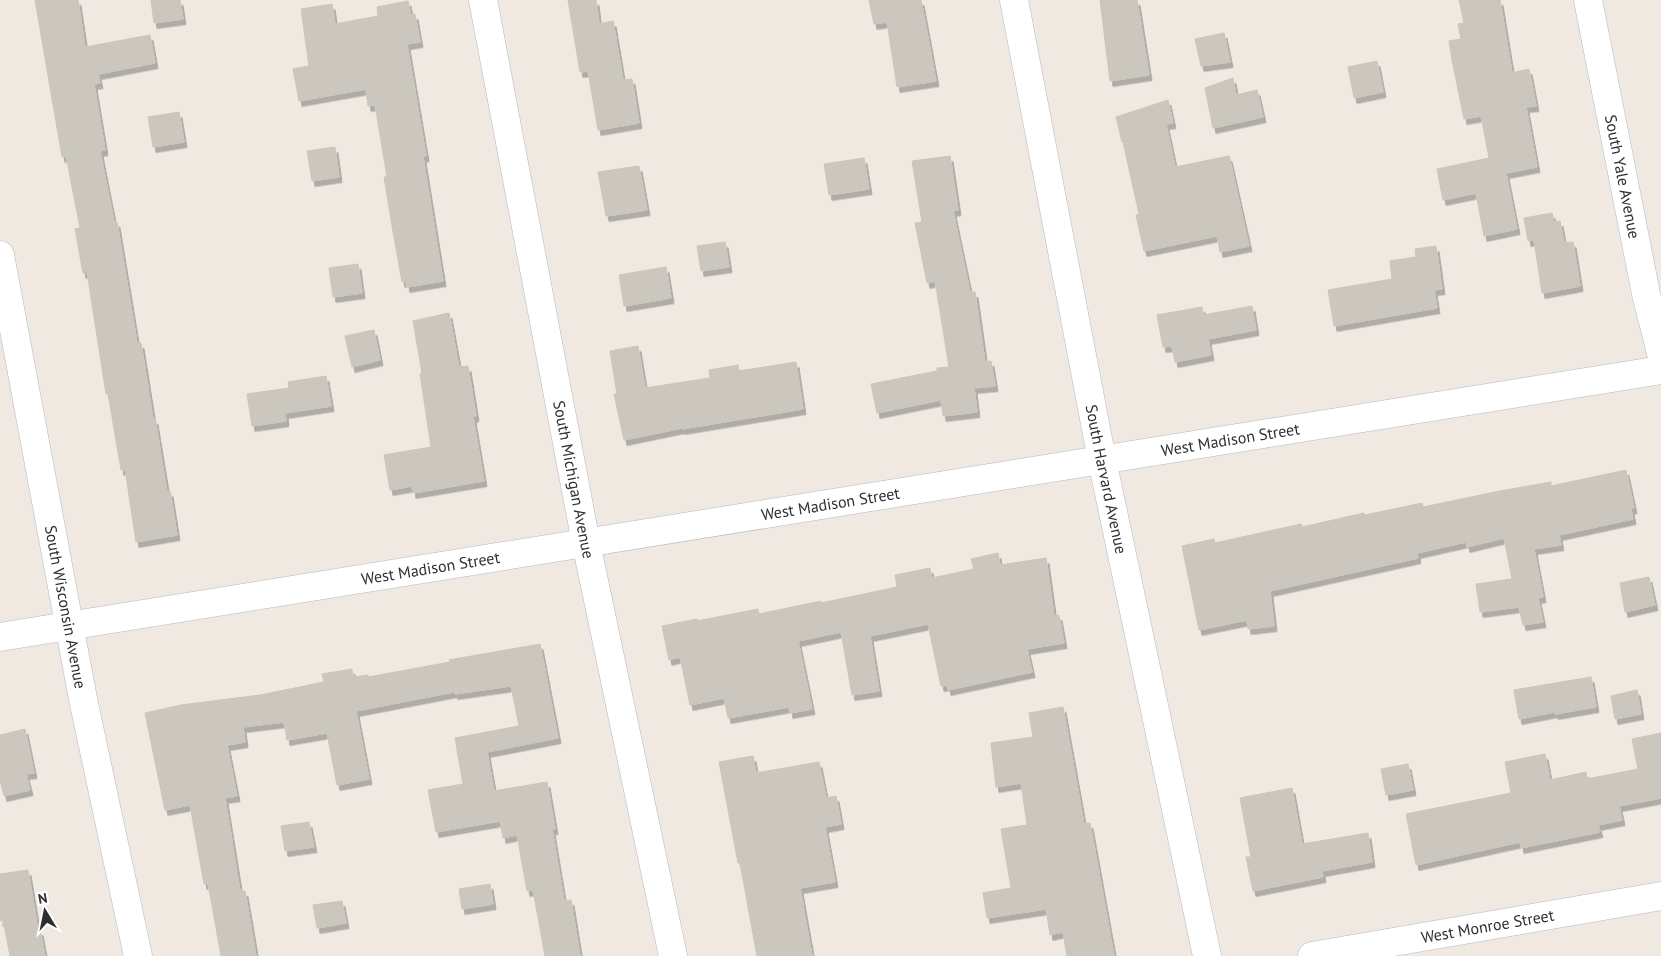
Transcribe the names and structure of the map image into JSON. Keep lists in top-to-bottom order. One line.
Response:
{"streets":{"street":["South Yale Avenue","West Madison Street","South Michigan Avenue","South Harvard Avenue","South Wisconsin Avenue","West Monroe Street"]},"crossings":[["West Madison Street","South Michigan Avenue"],["West Madison Street","South Harvard Avenue"],["West Madison Street","South Wisconsin Avenue"]],"north":"top"}
